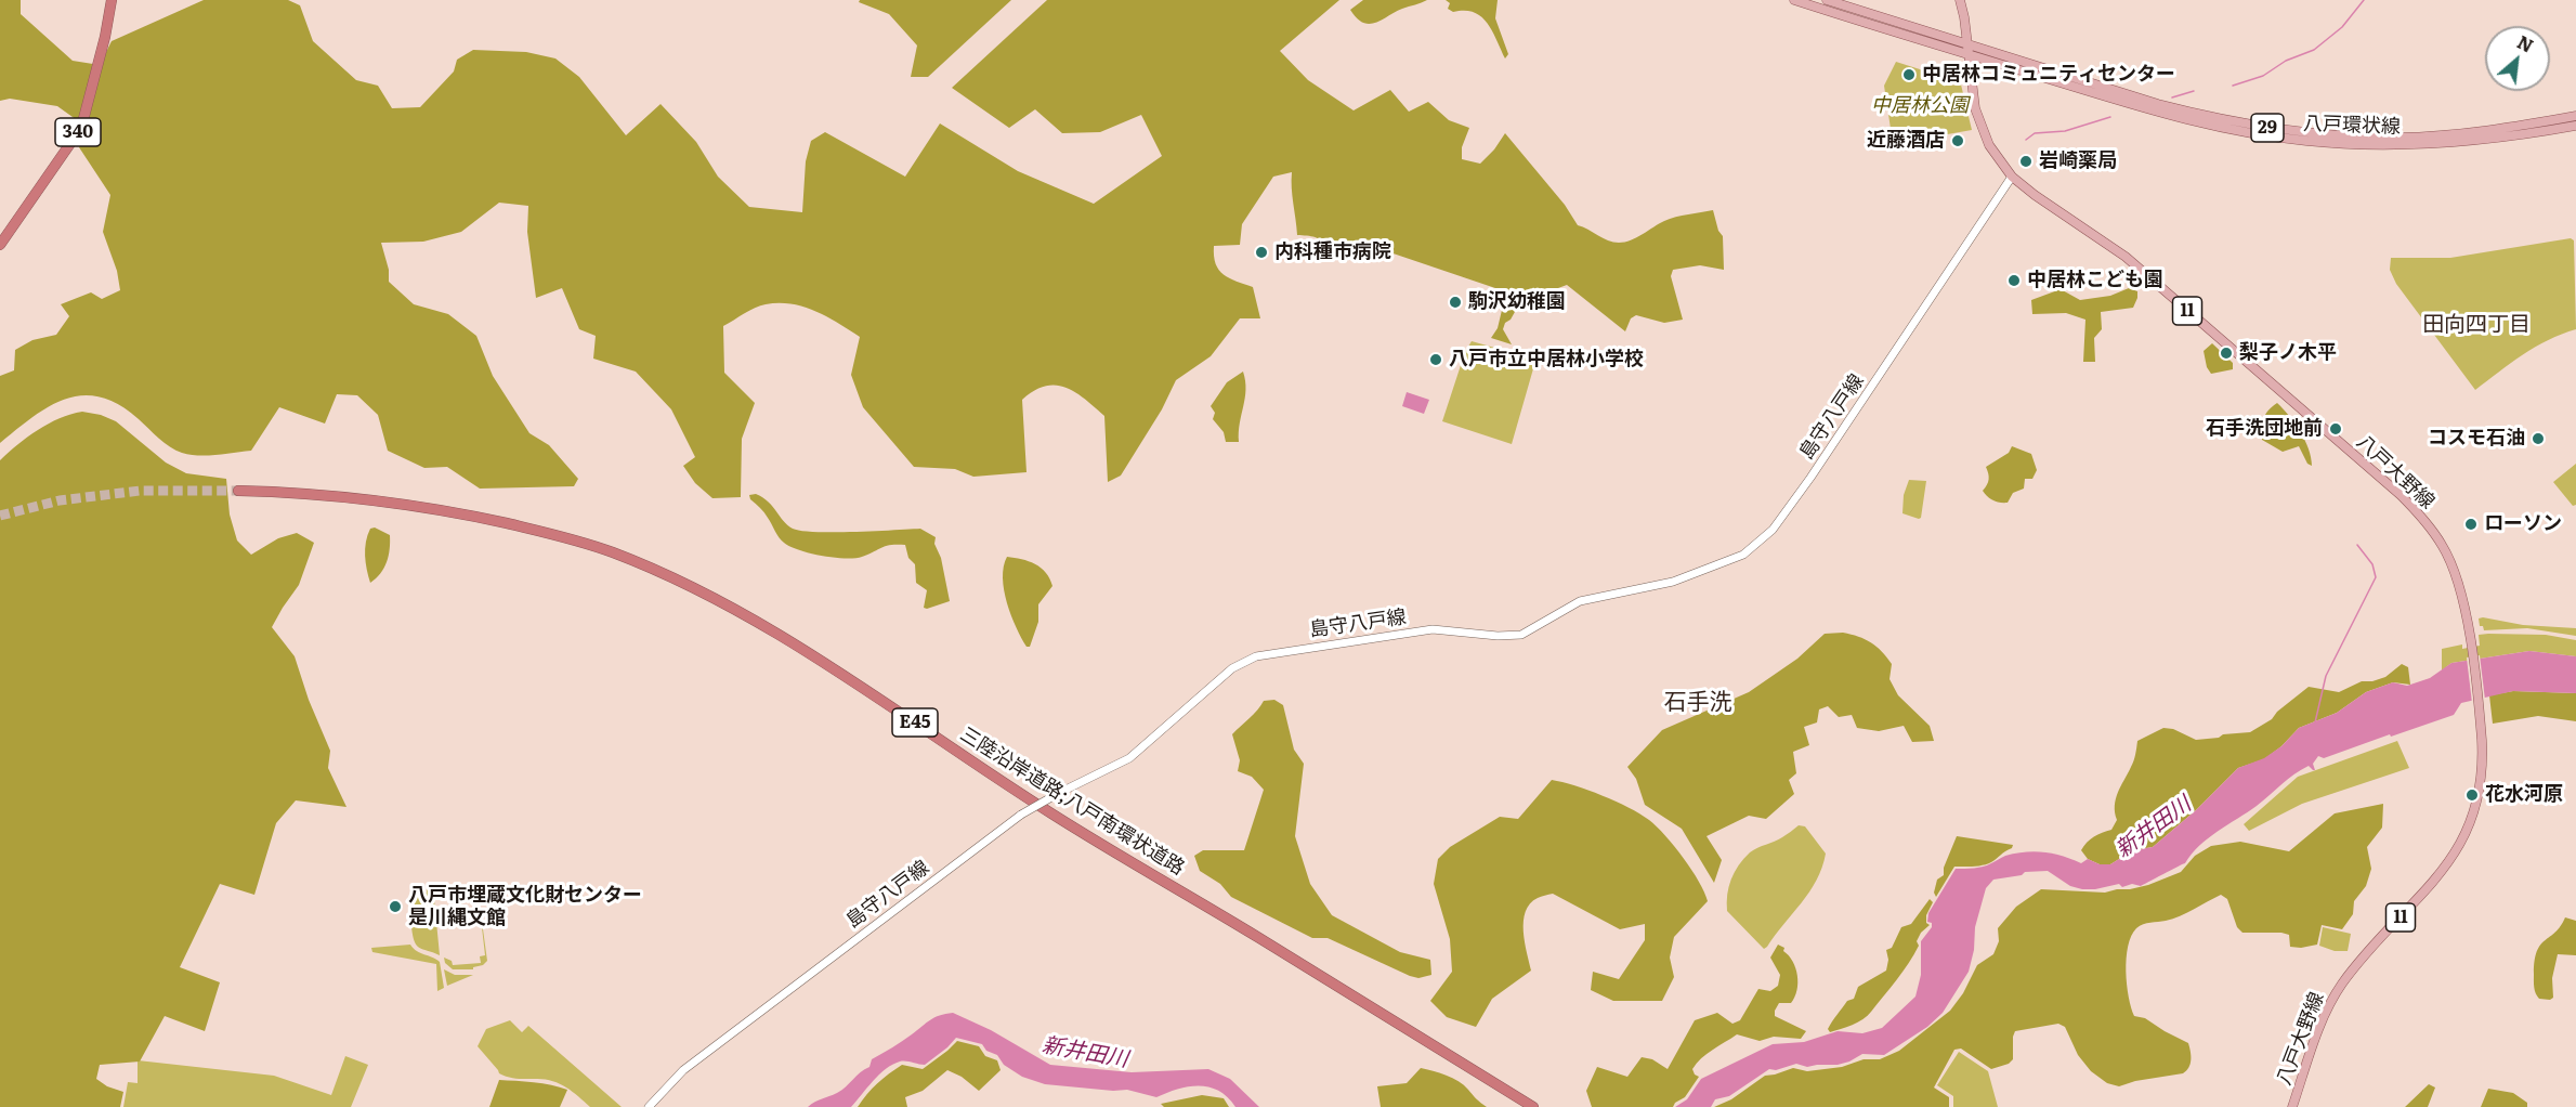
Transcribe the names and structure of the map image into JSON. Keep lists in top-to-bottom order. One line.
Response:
{"streets":{"highway":["340","E45","三陸沿岸道路;八戸南環状道路"],"main road":["八戸環状線","29","11","島守八戸線","八戸大野線"]},"crossings":[["八戸環状線","八戸大野線"],["島守八戸線","八戸大野線"]],"districts":["田向四丁目","石手洗"],"water":["新井田川"],"parks":["中居林公園"],"places":["中居林コミュニティセンター","近藤酒店","岩崎薬局","内科種市病院","中居林こども園","駒沢幼稚園","梨子ノ木平","八戸市立中居林小学校","石手洗団地前","コスモ石油","ローソン","花水河原","八戸市埋蔵文化財センター 是川縄文館"],"north":"top right"}
